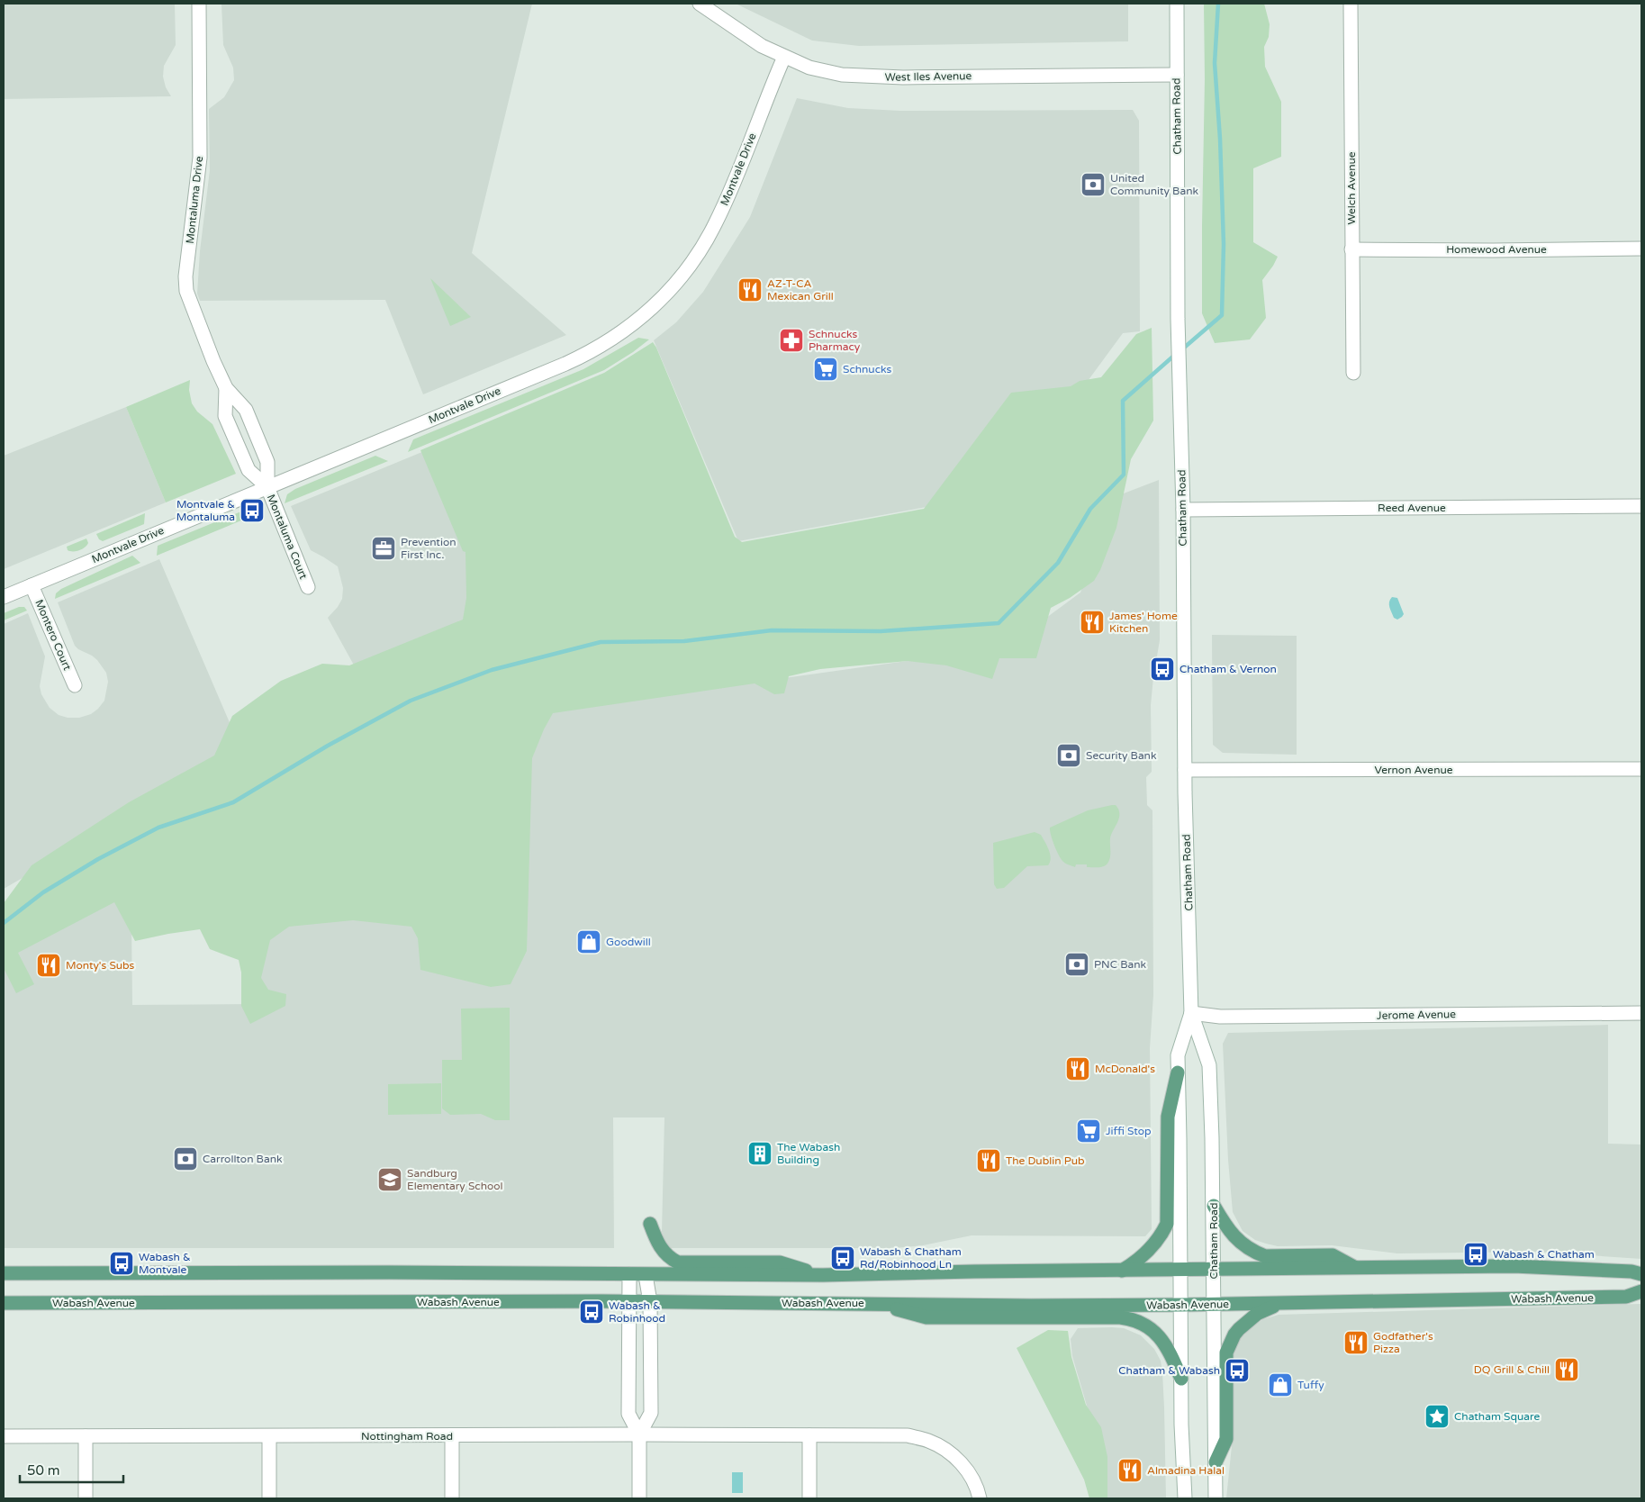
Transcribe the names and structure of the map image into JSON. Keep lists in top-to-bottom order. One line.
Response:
{"streets":{"main road":["Wabash Avenue"],"street":["West Iles Avenue","Chatham Road","Montvale Drive","Welch Avenue","Montaluma Drive","Homewood Avenue","Reed Avenue","Montaluma Court","Montero Court","Vernon Avenue","Jerome Avenue","Nottingham Road"]},"crossings":[["West Iles Avenue","Chatham Road"],["West Iles Avenue","Montvale Drive"],["Chatham Road","Reed Avenue"],["Chatham Road","Vernon Avenue"],["Chatham Road","Jerome Avenue"],["Chatham Road","Wabash Avenue"],["Montvale Drive","Montaluma Drive"],["Montvale Drive","Montaluma Court"],["Montvale Drive","Montero Court"],["Welch Avenue","Homewood Avenue"],["Montaluma Drive","Montaluma Court"]],"places":{"bank":["United Community Bank","Security Bank","PNC Bank","Carrollton Bank"],"restaurant":["AZ-T-CA Mexican Grill","James' Home Kitchen","Monty's Subs","McDonald's","The Dublin Pub","Godfather's Pizza","DQ Grill & Chill","Almadina Halal"],"pharmacy":["Schnucks Pharmacy"],"supermarket":["Schnucks","Jiffi Stop"],"bus stop":["Montvale & Montaluma","Chatham & Vernon","Wabash & Chatham","Wabash & Chatham Rd/Robinhood Ln","Wabash & Montvale","Wabash & Robinhood","Chatham & Wabash"],"office":["Prevention First Inc."],"shop":["Goodwill","Tuffy"],"building":["The Wabash Building"],"school or university":["Sandburg Elementary School"],"place":["Chatham Square"]},"scale_bar":"50 m"}
